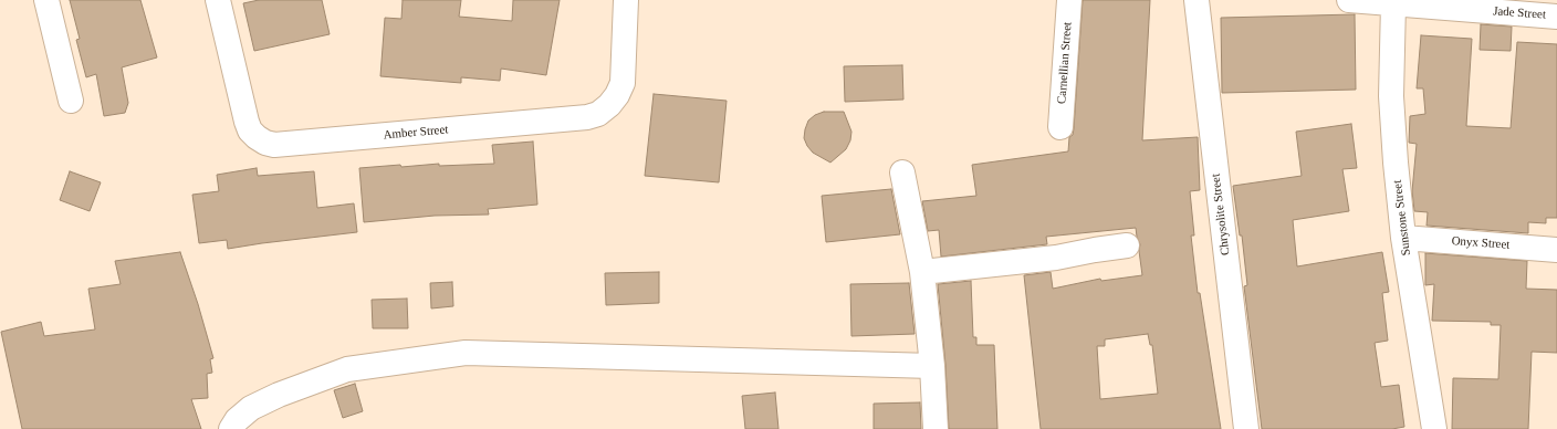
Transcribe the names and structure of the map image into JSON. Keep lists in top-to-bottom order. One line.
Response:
{"streets":{"street":["Jade Street","Carnellian Street","Amber Street","Chrysolite Street","Sunstone Street","Onyx Street"]},"crossings":[["Jade Street","Sunstone Street"],["Sunstone Street","Onyx Street"]]}
